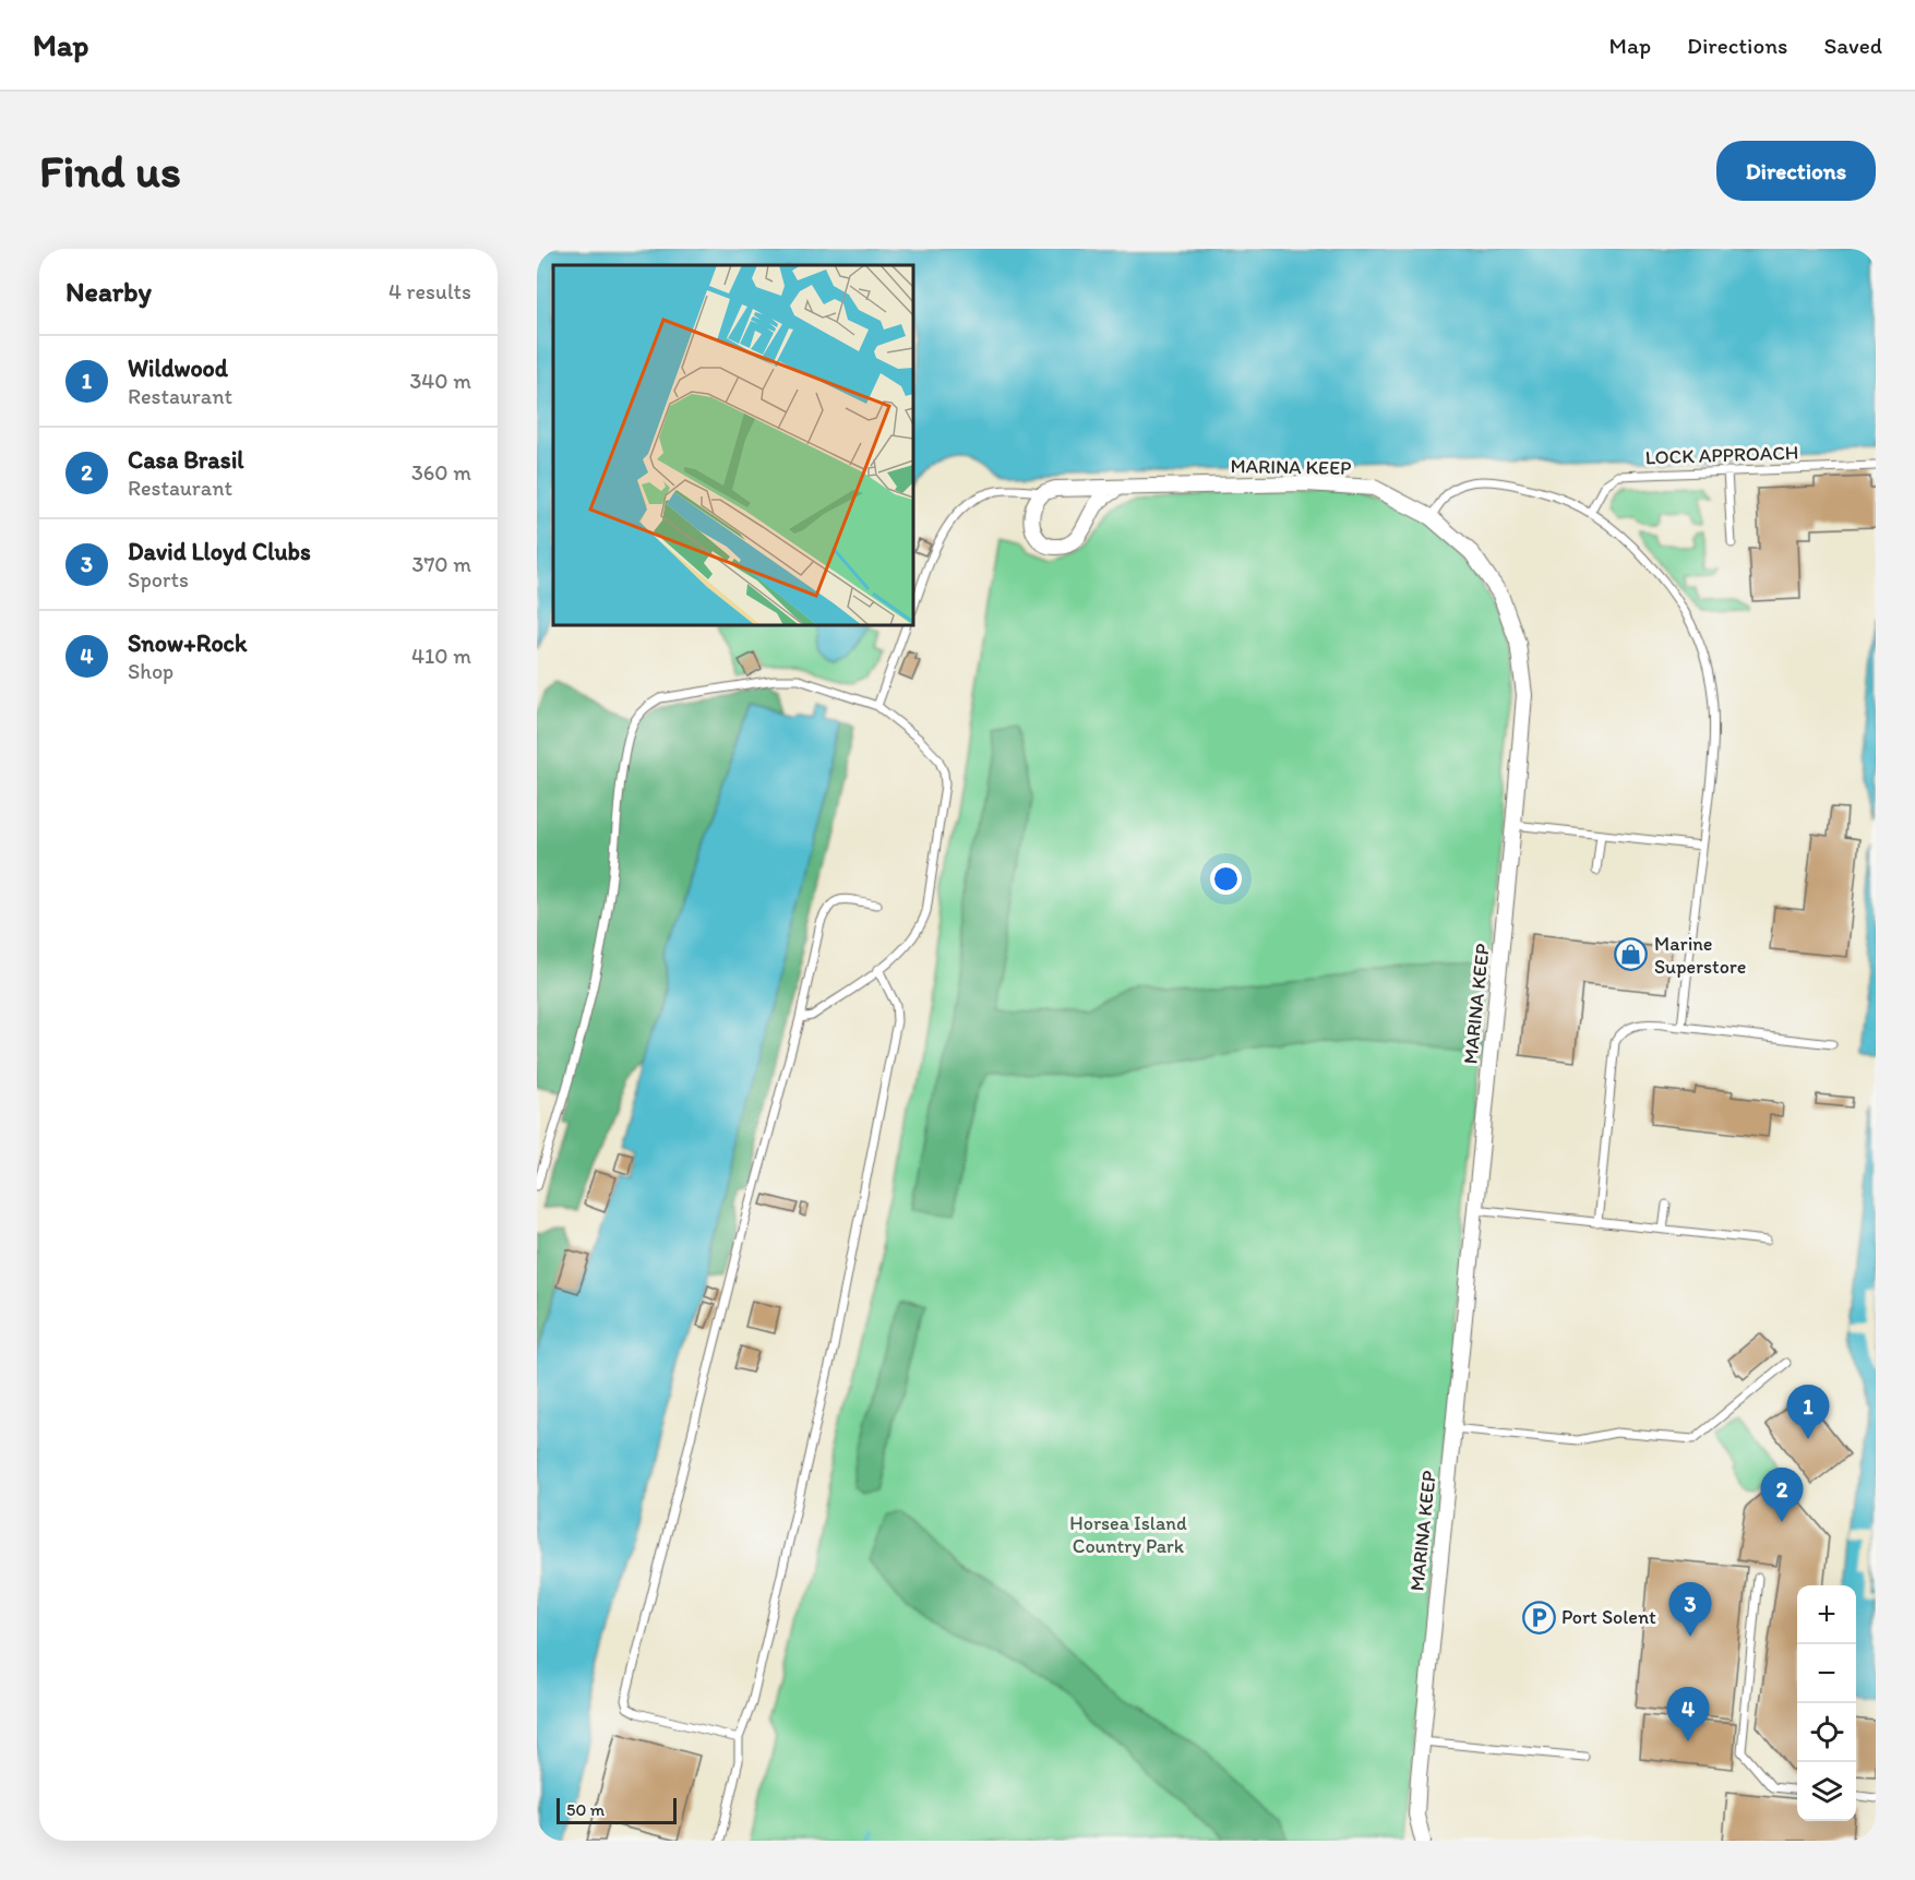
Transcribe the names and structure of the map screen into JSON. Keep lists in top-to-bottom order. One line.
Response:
{"streets":{"street":["MARINA KEEP"],"lane":["LOCK APPROACH"]},"parks":["Horsea Island Country Park"],"places":{"shop":["Marine Superstore"],"parking":["Port Solent"]},"scale_bar":"50 m","page":{"header":"Map","nav":["Map","Directions","Saved"],"buttons":"Directions","title":"Find us","heading":["Nearby","4 results"],"list":[{"mark":"1","name":"Wildwood","note":"Restaurant","value":"340 m"},{"mark":"2","name":"Casa Brasil","note":"Restaurant","value":"360 m"},{"mark":"3","name":"David Lloyd Clubs","note":"Sports","value":"370 m"},{"mark":"4","name":"Snow+Rock","note":"Shop","value":"410 m"}],"pins":["1","2","3","4"],"map_buttons":["+","−"],"scale":"50 m"}}
